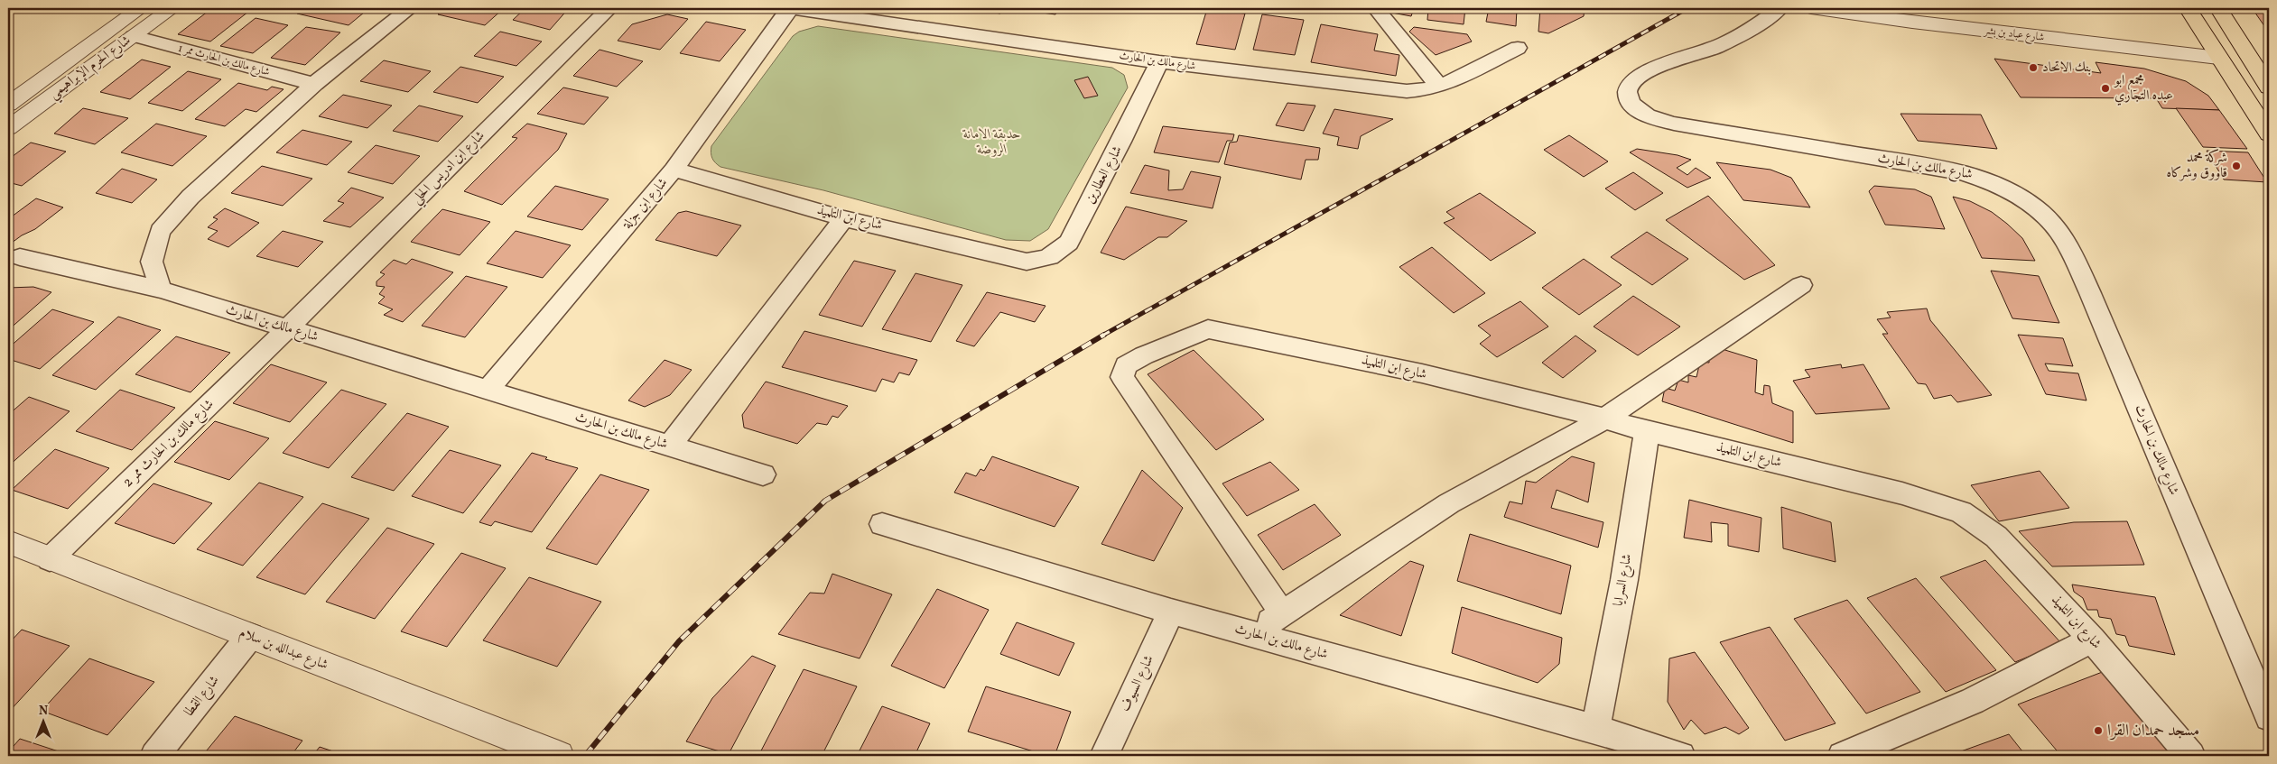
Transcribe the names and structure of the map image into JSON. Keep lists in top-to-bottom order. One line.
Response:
{"streets":{"street":["شارع عباد بن بشر","شارع مالك بن الحارث ممر 1","شارع مالك بن الحارث","شارع الحرم الإبراهيمي","شارع ابن ادريس الحلي","شارع العطارين","شارع ابن جزلة","شارع ابن التلميذ","شارع مالك بن الحارث ممر 2","شارع السرايا","شارع عبدالله بن سلام","شارع السيوف","شارع القطا"]},"crossings":[["شارع مالك بن الحارث ممر 1","شارع الحرم الإبراهيمي"],["شارع مالك بن الحارث","شارع ابن ادريس الحلي"],["شارع مالك بن الحارث","شارع العطارين"],["شارع مالك بن الحارث","شارع ابن جزلة"],["شارع مالك بن الحارث","شارع مالك بن الحارث ممر 2"],["شارع مالك بن الحارث","شارع السرايا"],["شارع مالك بن الحارث","شارع السيوف"],["شارع ابن ادريس الحلي","شارع مالك بن الحارث ممر 2"],["شارع العطارين","شارع ابن التلميذ"],["شارع ابن جزلة","شارع ابن التلميذ"],["شارع ابن التلميذ","شارع السرايا"],["شارع مالك بن الحارث ممر 2","شارع عبدالله بن سلام"],["شارع عبدالله بن سلام","شارع القطا"]],"parks":["حدبقة الامانة الروضة"],"places":["بنك الاتحاد","مجمع ابو عبده التجاري","شركة محمد قاووق وشركاه","مسجد حمدان القرا"],"north":"top"}
